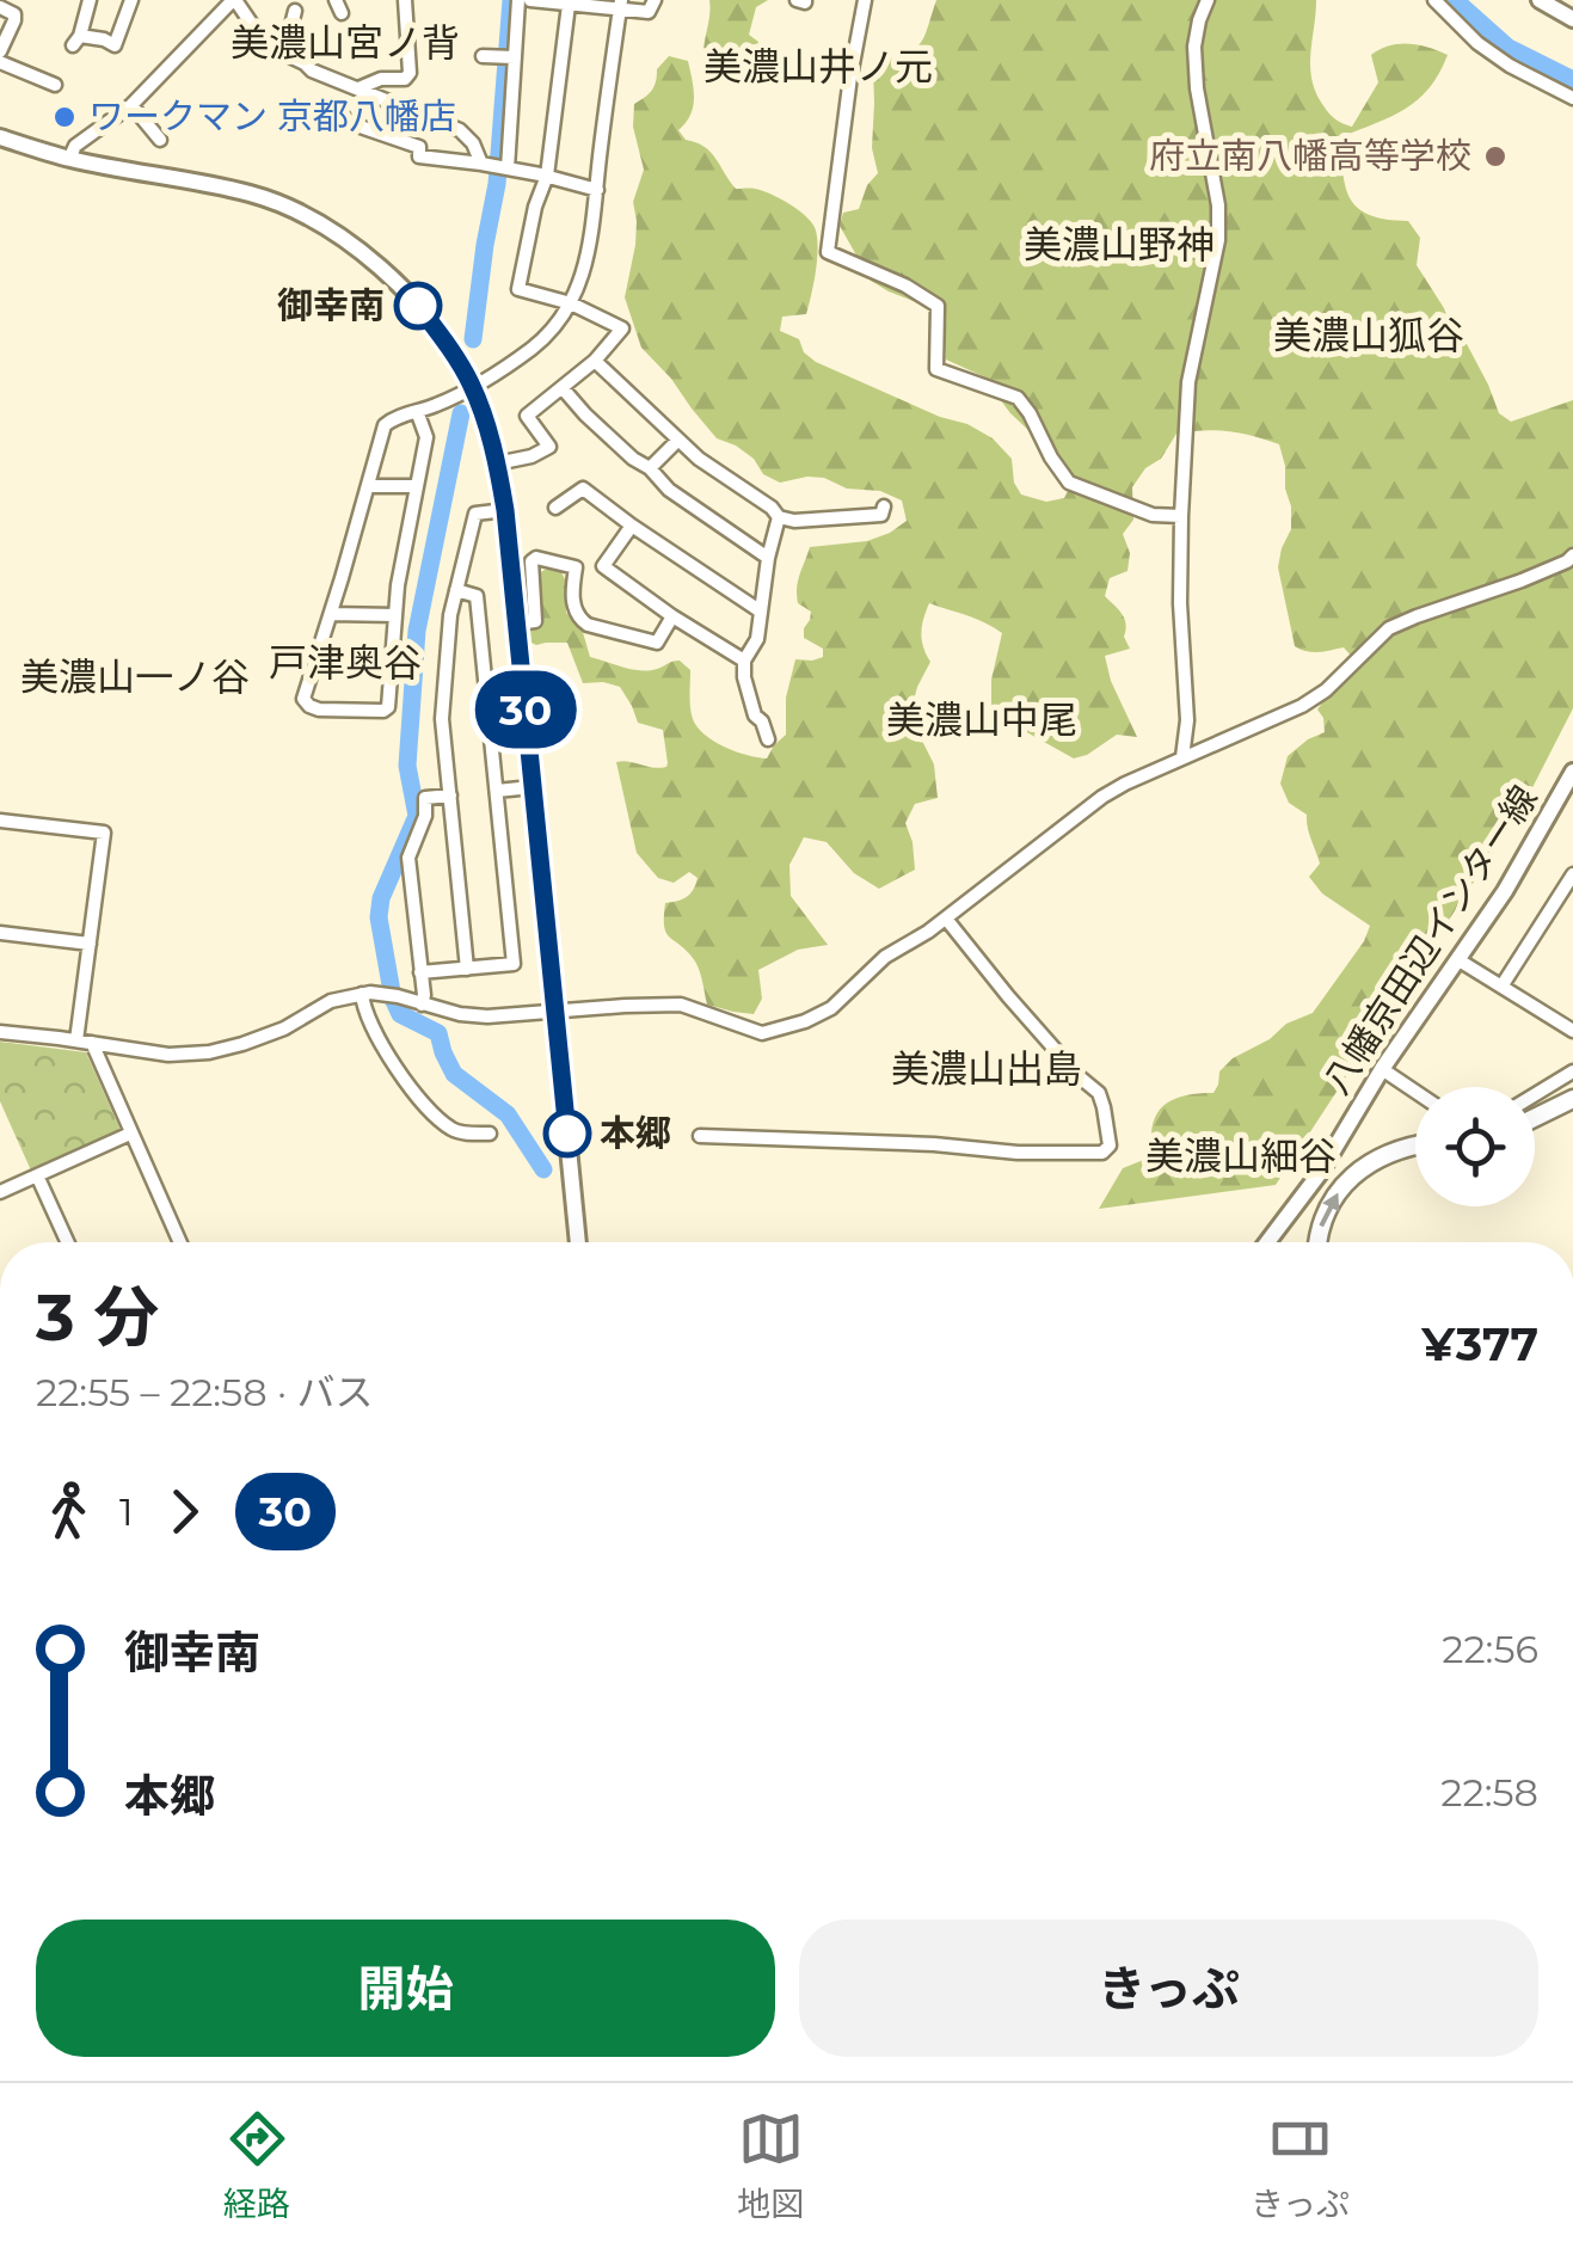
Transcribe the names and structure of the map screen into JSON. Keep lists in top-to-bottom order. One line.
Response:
{"streets":{"main road":["八幡京田辺インター線"]},"districts":["美濃山宮ノ背","美濃山井ノ元","美濃山野神","美濃山狐谷","戸津奥谷","美濃山一ノ谷","美濃山中尾","美濃山出島","美濃山細谷"],"places":["ワークマン 京都八幡店","府立南八幡高等学校","御幸南","本郷"],"lines":["bus line 30"],"page":{"on_map":"30","heading":["3 分","22:55 – 22:58 · バス","¥377"],"legs":["1","30"],"list":[{"name":"御幸南","value":"22:56"},{"name":"本郷","value":"22:58"}],"buttons":["開始","きっぷ"],"tabs":["経路","地図","きっぷ"]}}
